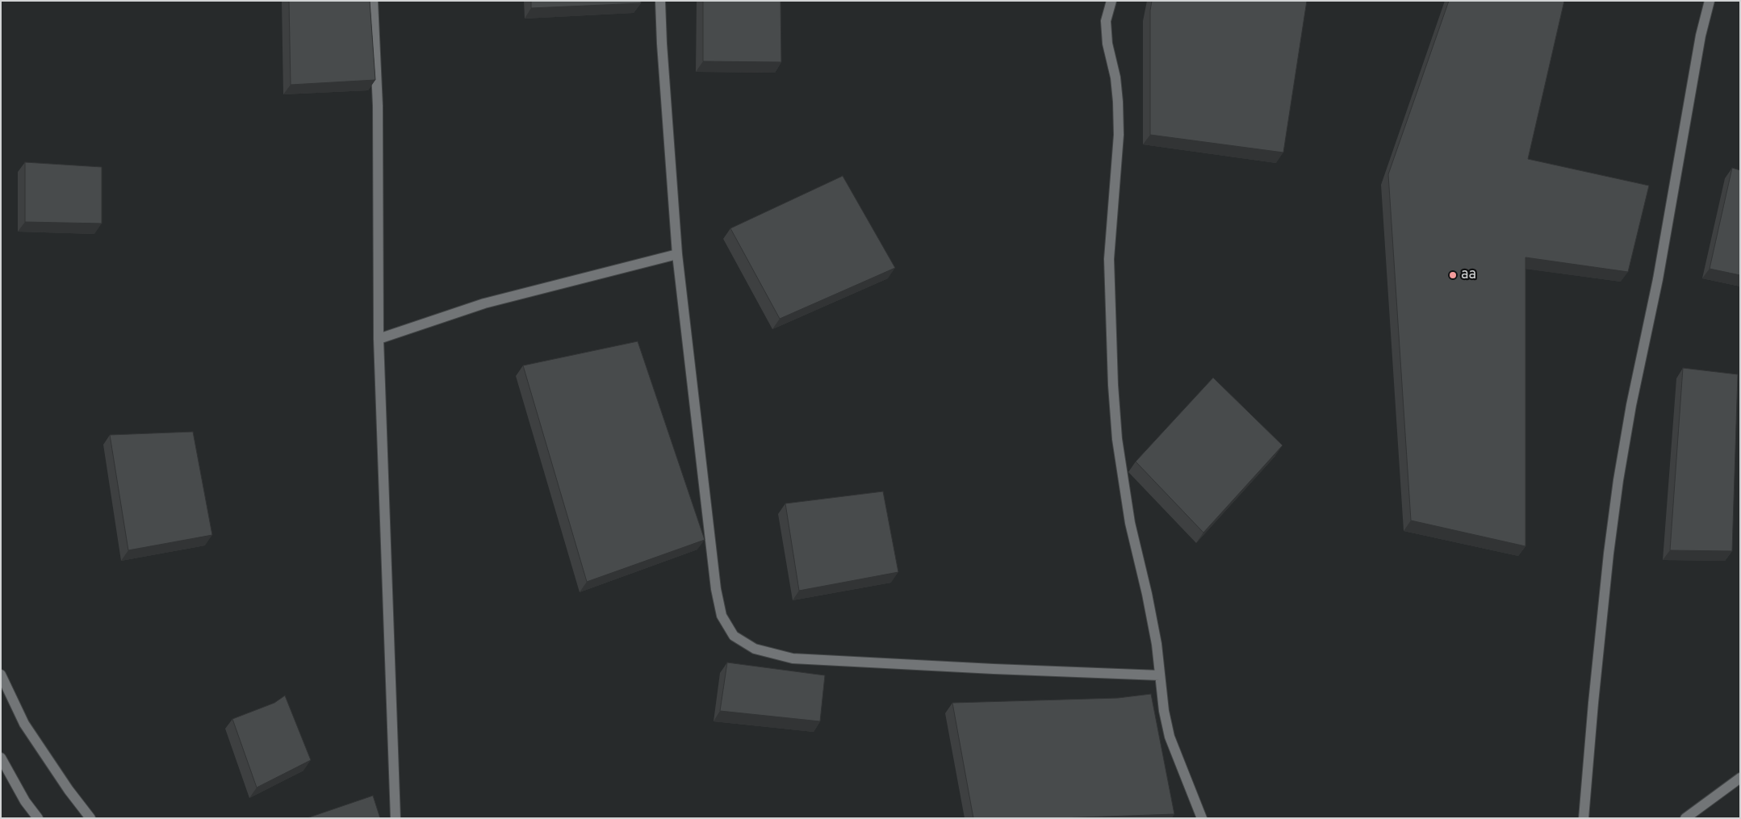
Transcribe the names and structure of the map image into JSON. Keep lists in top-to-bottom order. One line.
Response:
{"places":["aa"]}
